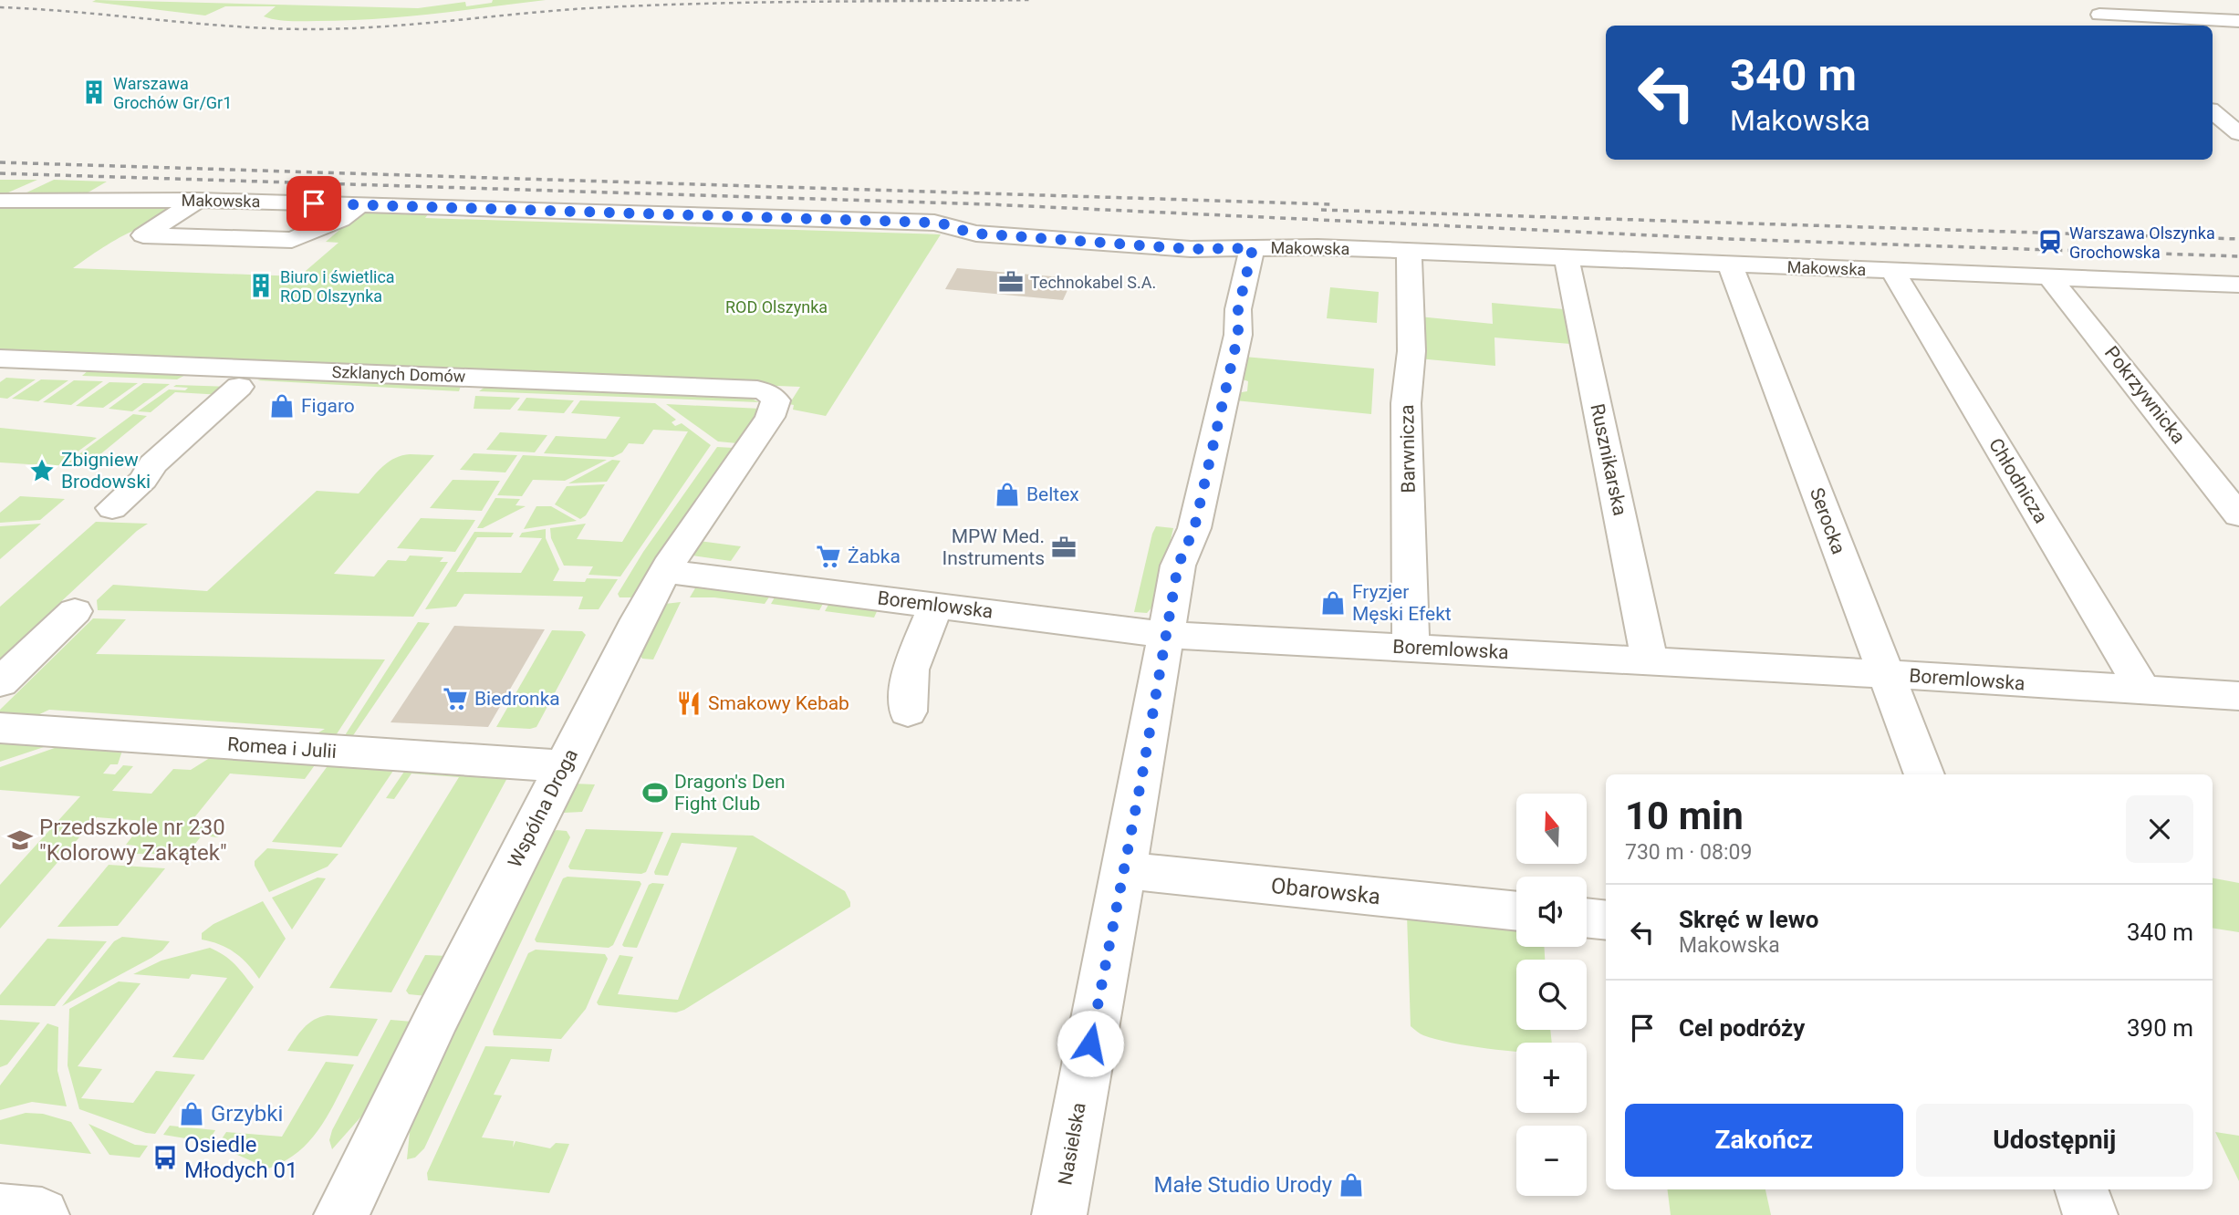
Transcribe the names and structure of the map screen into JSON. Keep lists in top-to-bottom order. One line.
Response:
{"streets":{"street":["Makowska","Szklanych Domów","Pokrzywnicka","Barwnicza","Rusznikarska","Chłodnicza","Serocka","Boremlowska","Romea i Julii","Wspólna Droga","Obarowska","Nasielska"]},"crossings":[["Makowska","Pokrzywnicka"],["Makowska","Barwnicza"],["Makowska","Rusznikarska"],["Makowska","Chłodnicza"],["Makowska","Serocka"],["Makowska","Nasielska"],["Szklanych Domów","Wspólna Droga"],["Barwnicza","Boremlowska"],["Rusznikarska","Boremlowska"],["Chłodnicza","Boremlowska"],["Serocka","Boremlowska"],["Boremlowska","Wspólna Droga"],["Boremlowska","Nasielska"],["Romea i Julii","Wspólna Droga"],["Obarowska","Nasielska"]],"parks":["ROD Olszynka"],"places":{"building":["Warszawa Grochów Gr/Gr1","Biuro i świetlica ROD Olszynka"],"station":["Warszawa Olszynka Grochowska"],"office":["Technokabel S.A.","MPW Med. Instruments"],"shop":["Figaro","Beltex","Fryzjer Męski Efekt","Grzybki","Małe Studio Urody"],"place":["Zbigniew Brodowski"],"supermarket":["Żabka","Biedronka"],"restaurant":["Smakowy Kebab"],"sports":["Dragon's Den Fight Club"],"school or university":["Przedszkole nr 230 \"Kolorowy Zakątek\""],"bus stop":["Osiedle Młodych 01"]},"north":"top","page":{"turn":["340 m","Makowska"],"heading":["10 min","730 m · 08:09"],"map_buttons":["+","−"],"list":[{"name":"Skręć w lewo","note":"Makowska","value":"340 m"},{"name":"Cel podróży","value":"390 m"}],"buttons":["Zakończ","Udostępnij"]}}
